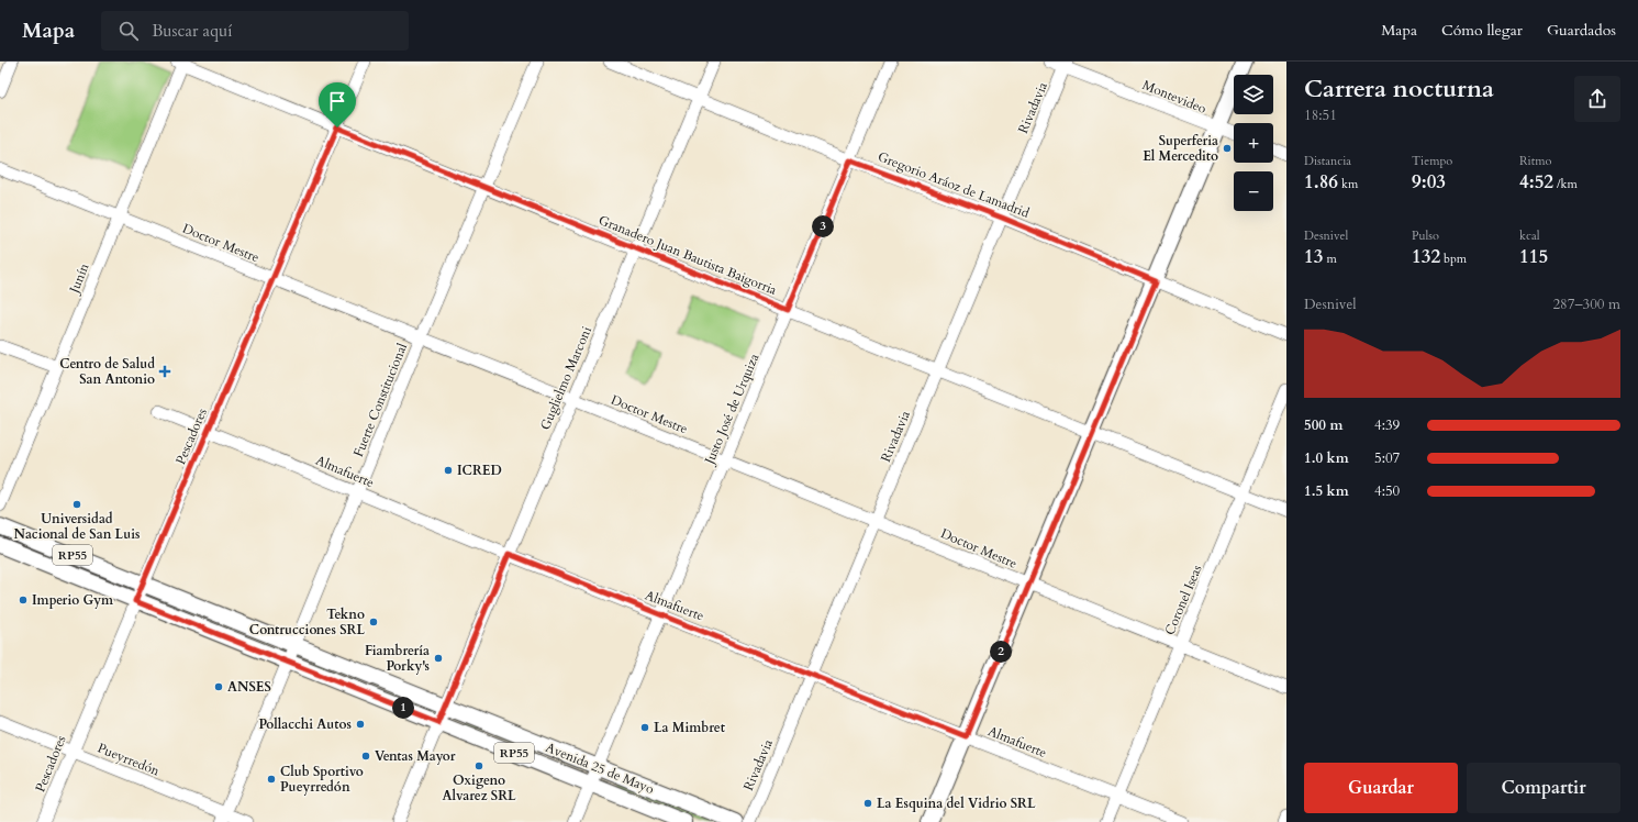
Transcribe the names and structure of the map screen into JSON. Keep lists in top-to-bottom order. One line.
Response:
{"streets":{"main road":["RP55","Avenida 25 de Mayo"],"street":["Montevideo","Rivadavia","Gregorio Aráoz de Lamadrid","Doctor Mestre","Granadero Juan Bautista Baigorria","Junín","Guglielmo Marconi","Fuerte Constitucional","Justo José de Urquiza","Pescadores","Almafuerte","Coronel Iseas","Pueyrredón"]},"crossings":[["Montevideo","Rivadavia"],["Rivadavia","Gregorio Aráoz de Lamadrid"],["Rivadavia","Doctor Mestre"],["Rivadavia","Granadero Juan Bautista Baigorria"],["Rivadavia","Almafuerte"],["Gregorio Aráoz de Lamadrid","Guglielmo Marconi"],["Gregorio Aráoz de Lamadrid","Justo José de Urquiza"],["Doctor Mestre","Junín"],["Doctor Mestre","Guglielmo Marconi"],["Doctor Mestre","Fuerte Constitucional"],["Doctor Mestre","Justo José de Urquiza"],["Doctor Mestre","Pescadores"],["Doctor Mestre","Coronel Iseas"],["Granadero Juan Bautista Baigorria","Junín"],["Granadero Juan Bautista Baigorria","Guglielmo Marconi"],["Granadero Juan Bautista Baigorria","Fuerte Constitucional"],["Granadero Juan Bautista Baigorria","Justo José de Urquiza"],["Granadero Juan Bautista Baigorria","Pescadores"],["Granadero Juan Bautista Baigorria","Coronel Iseas"],["Guglielmo Marconi","Almafuerte"],["Guglielmo Marconi","Avenida 25 de Mayo"],["Fuerte Constitucional","Almafuerte"],["Fuerte Constitucional","Pueyrredón"],["Fuerte Constitucional","Avenida 25 de Mayo"],["Justo José de Urquiza","Almafuerte"],["Justo José de Urquiza","Avenida 25 de Mayo"],["Pescadores","Almafuerte"],["Pescadores","Pueyrredón"],["Pescadores","Avenida 25 de Mayo"],["Almafuerte","Coronel Iseas"]],"places":{"other":["Superferia El Mercedito","ICRED","Universidad Nacional de San Luis","Imperio Gym","Tekno Contrucciones SRL","Fiambrería Porky's","ANSES","Pollacchi Autos","La Mimbret","Ventas Mayor","Oxigeno Alvarez SRL","Club Sportivo Pueyrredón","La Esquina del Vidrio SRL"],"health":["Centro de Salud San Antonio"]},"page":{"header":"Mapa","search":"Buscar aquí","nav":["Mapa","Cómo llegar","Guardados"],"heading":["Carrera nocturna","18:51"],"map_buttons":["+","−"],"stats":[["Distancia","1.86 km"],["Tiempo","9:03"],["Ritmo","4:52 /km"],["Desnivel","13 m"],["Pulso","132 bpm"],["kcal","115"]],"pins":["3","2","1"],"chart":["Desnivel","287–300 m"],"list":[{"name":"500 m","note":"4:39"},{"name":"1.0 km","note":"5:07"},{"name":"1.5 km","note":"4:50"}],"buttons":["Guardar","Compartir"]}}
